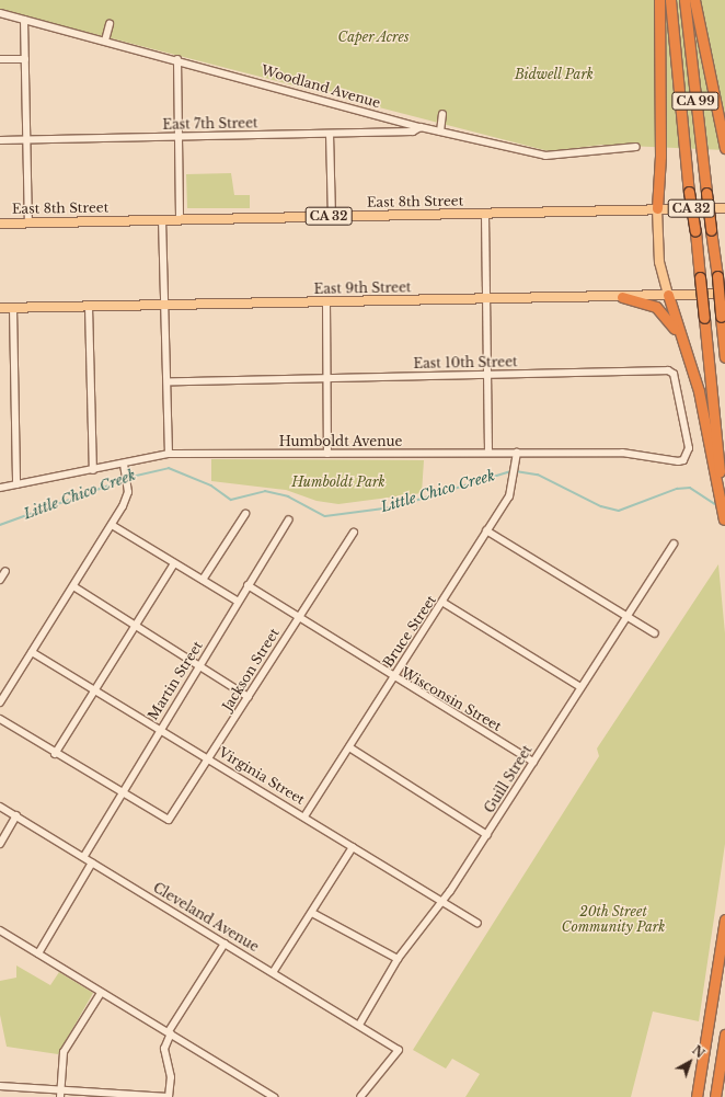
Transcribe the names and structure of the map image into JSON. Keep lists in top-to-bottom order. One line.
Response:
{"streets":{"highway":["CA 99"],"main road":["East 8th Street","CA 32","East 9th Street"],"street":["Woodland Avenue","East 7th Street","East 10th Street","Humboldt Avenue","Bruce Street","Jackson Street","Martin Street","Wisconsin Street","Virginia Street","Guill Street","Cleveland Avenue"]},"crossings":[["Woodland Avenue","East 7th Street"],["East 10th Street","Humboldt Avenue"],["Humboldt Avenue","Bruce Street"],["Bruce Street","Wisconsin Street"],["Bruce Street","Virginia Street"],["Jackson Street","Martin Street"],["Jackson Street","Wisconsin Street"],["Jackson Street","Virginia Street"],["Martin Street","Wisconsin Street"],["Martin Street","Virginia Street"],["Martin Street","Cleveland Avenue"],["Wisconsin Street","Guill Street"],["Virginia Street","Guill Street"],["Guill Street","Cleveland Avenue"]],"water":["Little Chico Creek"],"parks":["Caper Acres","Bidwell Park","Humboldt Park","20th Street Community Park"],"north":"top right"}
